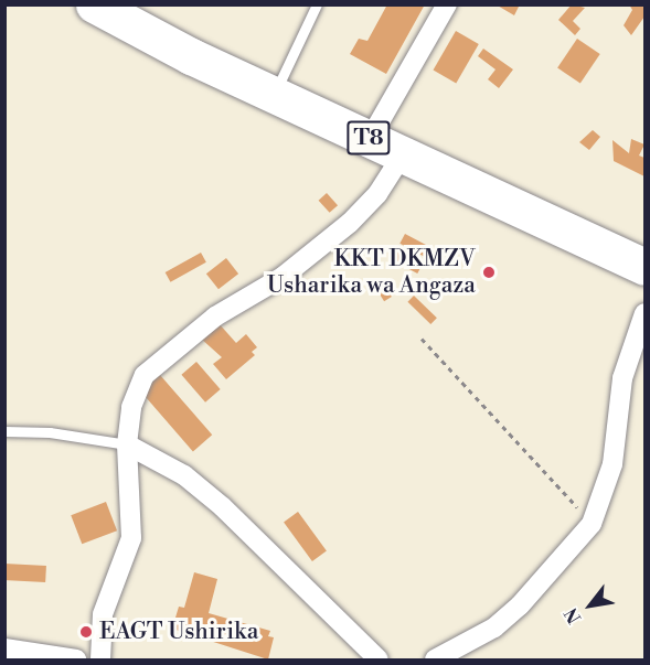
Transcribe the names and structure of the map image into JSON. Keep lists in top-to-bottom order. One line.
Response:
{"streets":{"highway":["T8"]},"places":["KKT DKMZV Usharika wa Angaza","EAGT Ushirika"],"north":"bottom left"}
